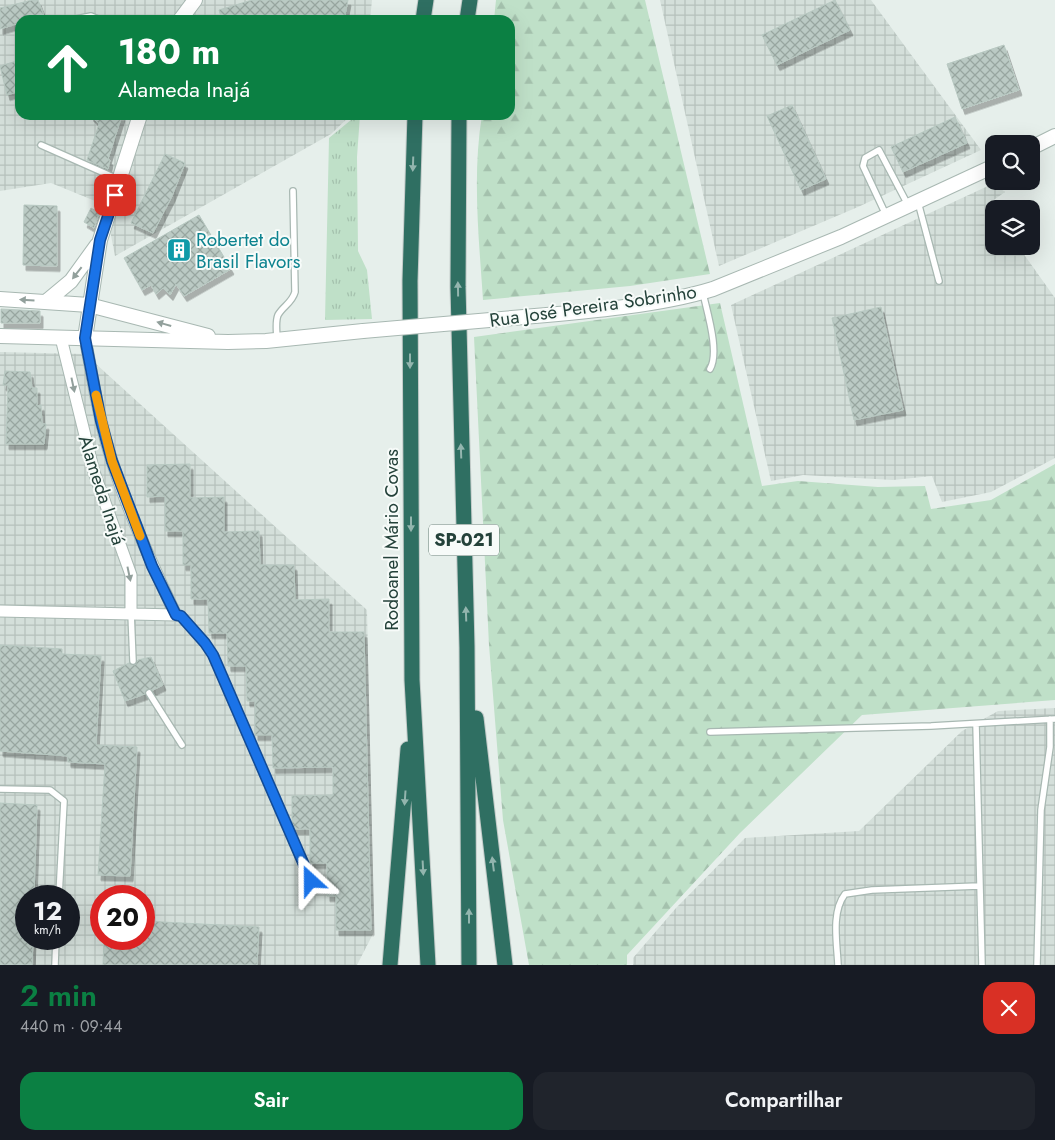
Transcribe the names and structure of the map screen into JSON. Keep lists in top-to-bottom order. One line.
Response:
{"streets":{"highway":["Rodoanel Mário Covas","SP-021"],"street":["Rua José Pereira Sobrinho","Alameda Inajá"]},"crossings":[["Rua José Pereira Sobrinho","Alameda Inajá"]],"places":{"building":["Robertet do Brasil Flavors"]},"page":{"turn":["180 m","Alameda Inajá"],"speed":"12 km/h","limit":"20","heading":["2 min","440 m · 09:44"],"buttons":["Sair","Compartilhar"]}}
